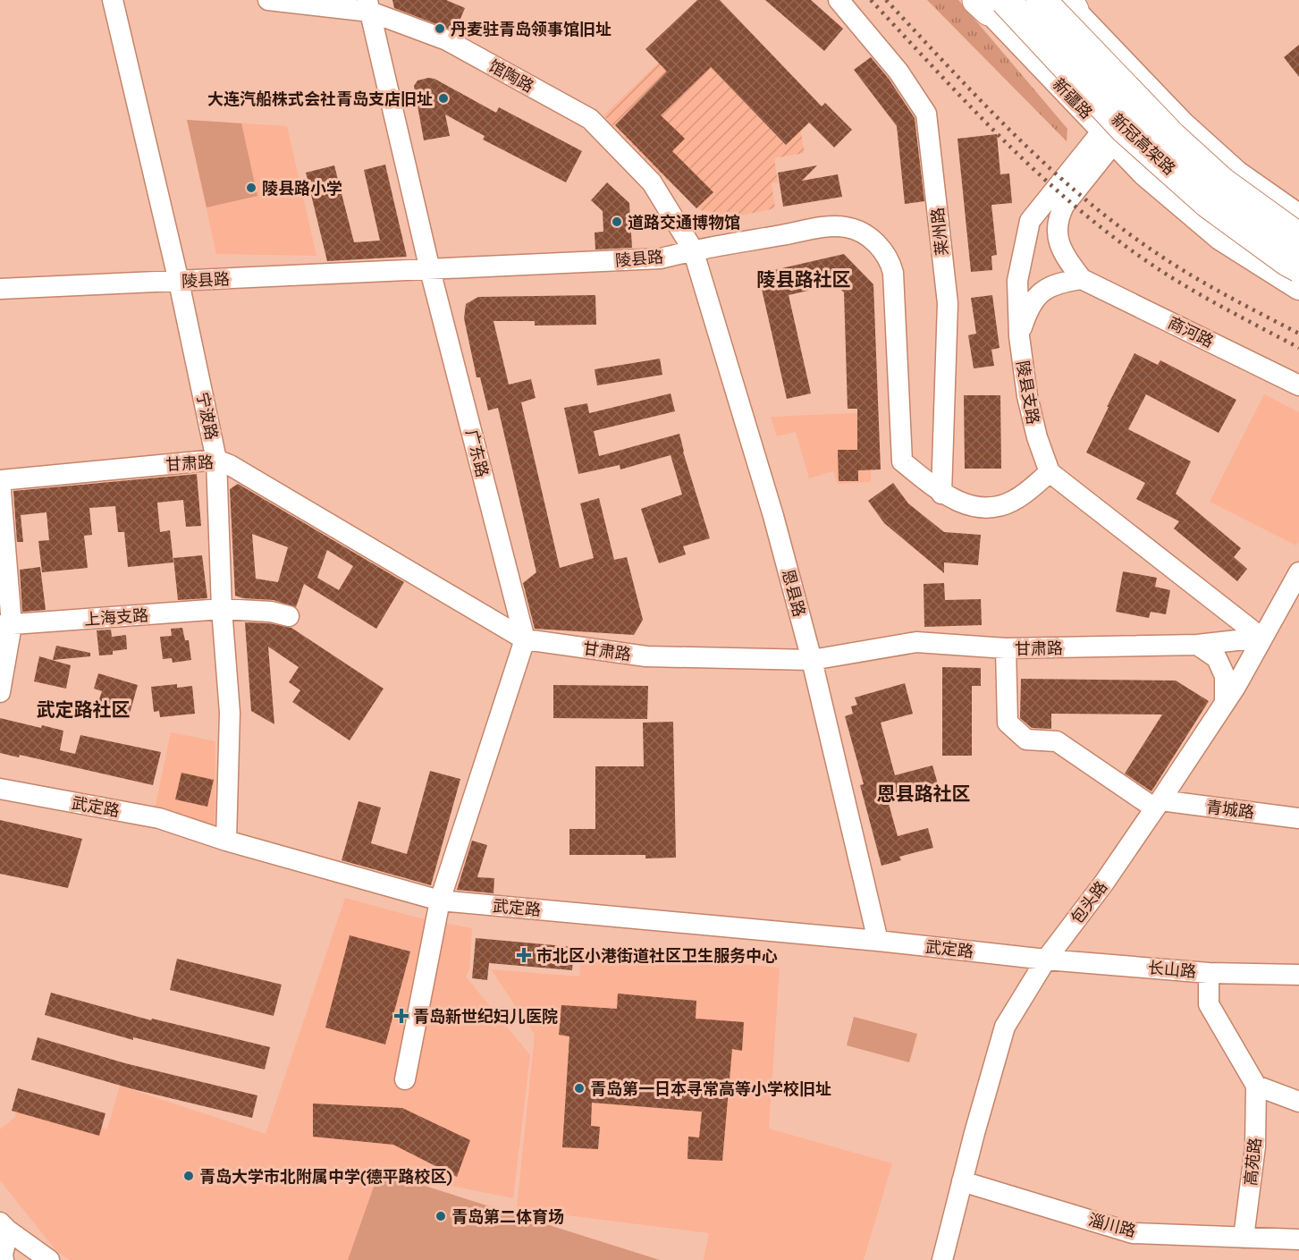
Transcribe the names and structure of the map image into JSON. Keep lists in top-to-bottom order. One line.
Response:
{"streets":{"highway":["新冠高架路"],"main road":["新疆路"],"street":["馆陶路","莱州路","陵县路","商河路","陵县支路","宁波路","广东路","甘肃路","恩县路","上海支路","武定路","青城路","包头路","长山路","高苑路","淄川路"]},"crossings":[["馆陶路","陵县路"],["馆陶路","广东路"],["馆陶路","恩县路"],["新疆路","新冠高架路"],["新疆路","陵县支路"],["莱州路","陵县路"],["陵县路","陵县支路"],["陵县路","宁波路"],["陵县路","广东路"],["陵县路","恩县路"],["宁波路","甘肃路"],["宁波路","上海支路"],["宁波路","武定路"],["广东路","甘肃路"],["甘肃路","恩县路"],["甘肃路","包头路"],["恩县路","武定路"],["武定路","包头路"],["武定路","长山路"],["青城路","包头路"],["包头路","长山路"],["包头路","淄川路"],["高苑路","淄川路"]],"districts":["陵县路社区","武定路社区","恩县路社区"],"places":{"other":["丹麦驻青岛领事馆旧址","大连汽船株式会社青岛支店旧址","陵县路小学","道路交通博物馆","青岛第一日本寻常高等小学校旧址","青岛大学市北附属中学(德平路校区)","青岛第二体育场"],"health":["市北区小港街道社区卫生服务中心","青岛新世纪妇儿医院"]}}
